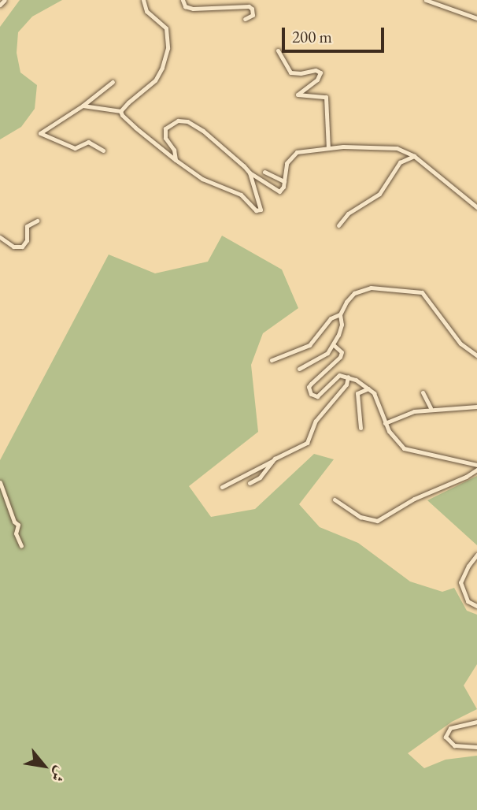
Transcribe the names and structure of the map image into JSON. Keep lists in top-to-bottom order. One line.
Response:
{"scale_bar":"200 m","north":"bottom right"}
